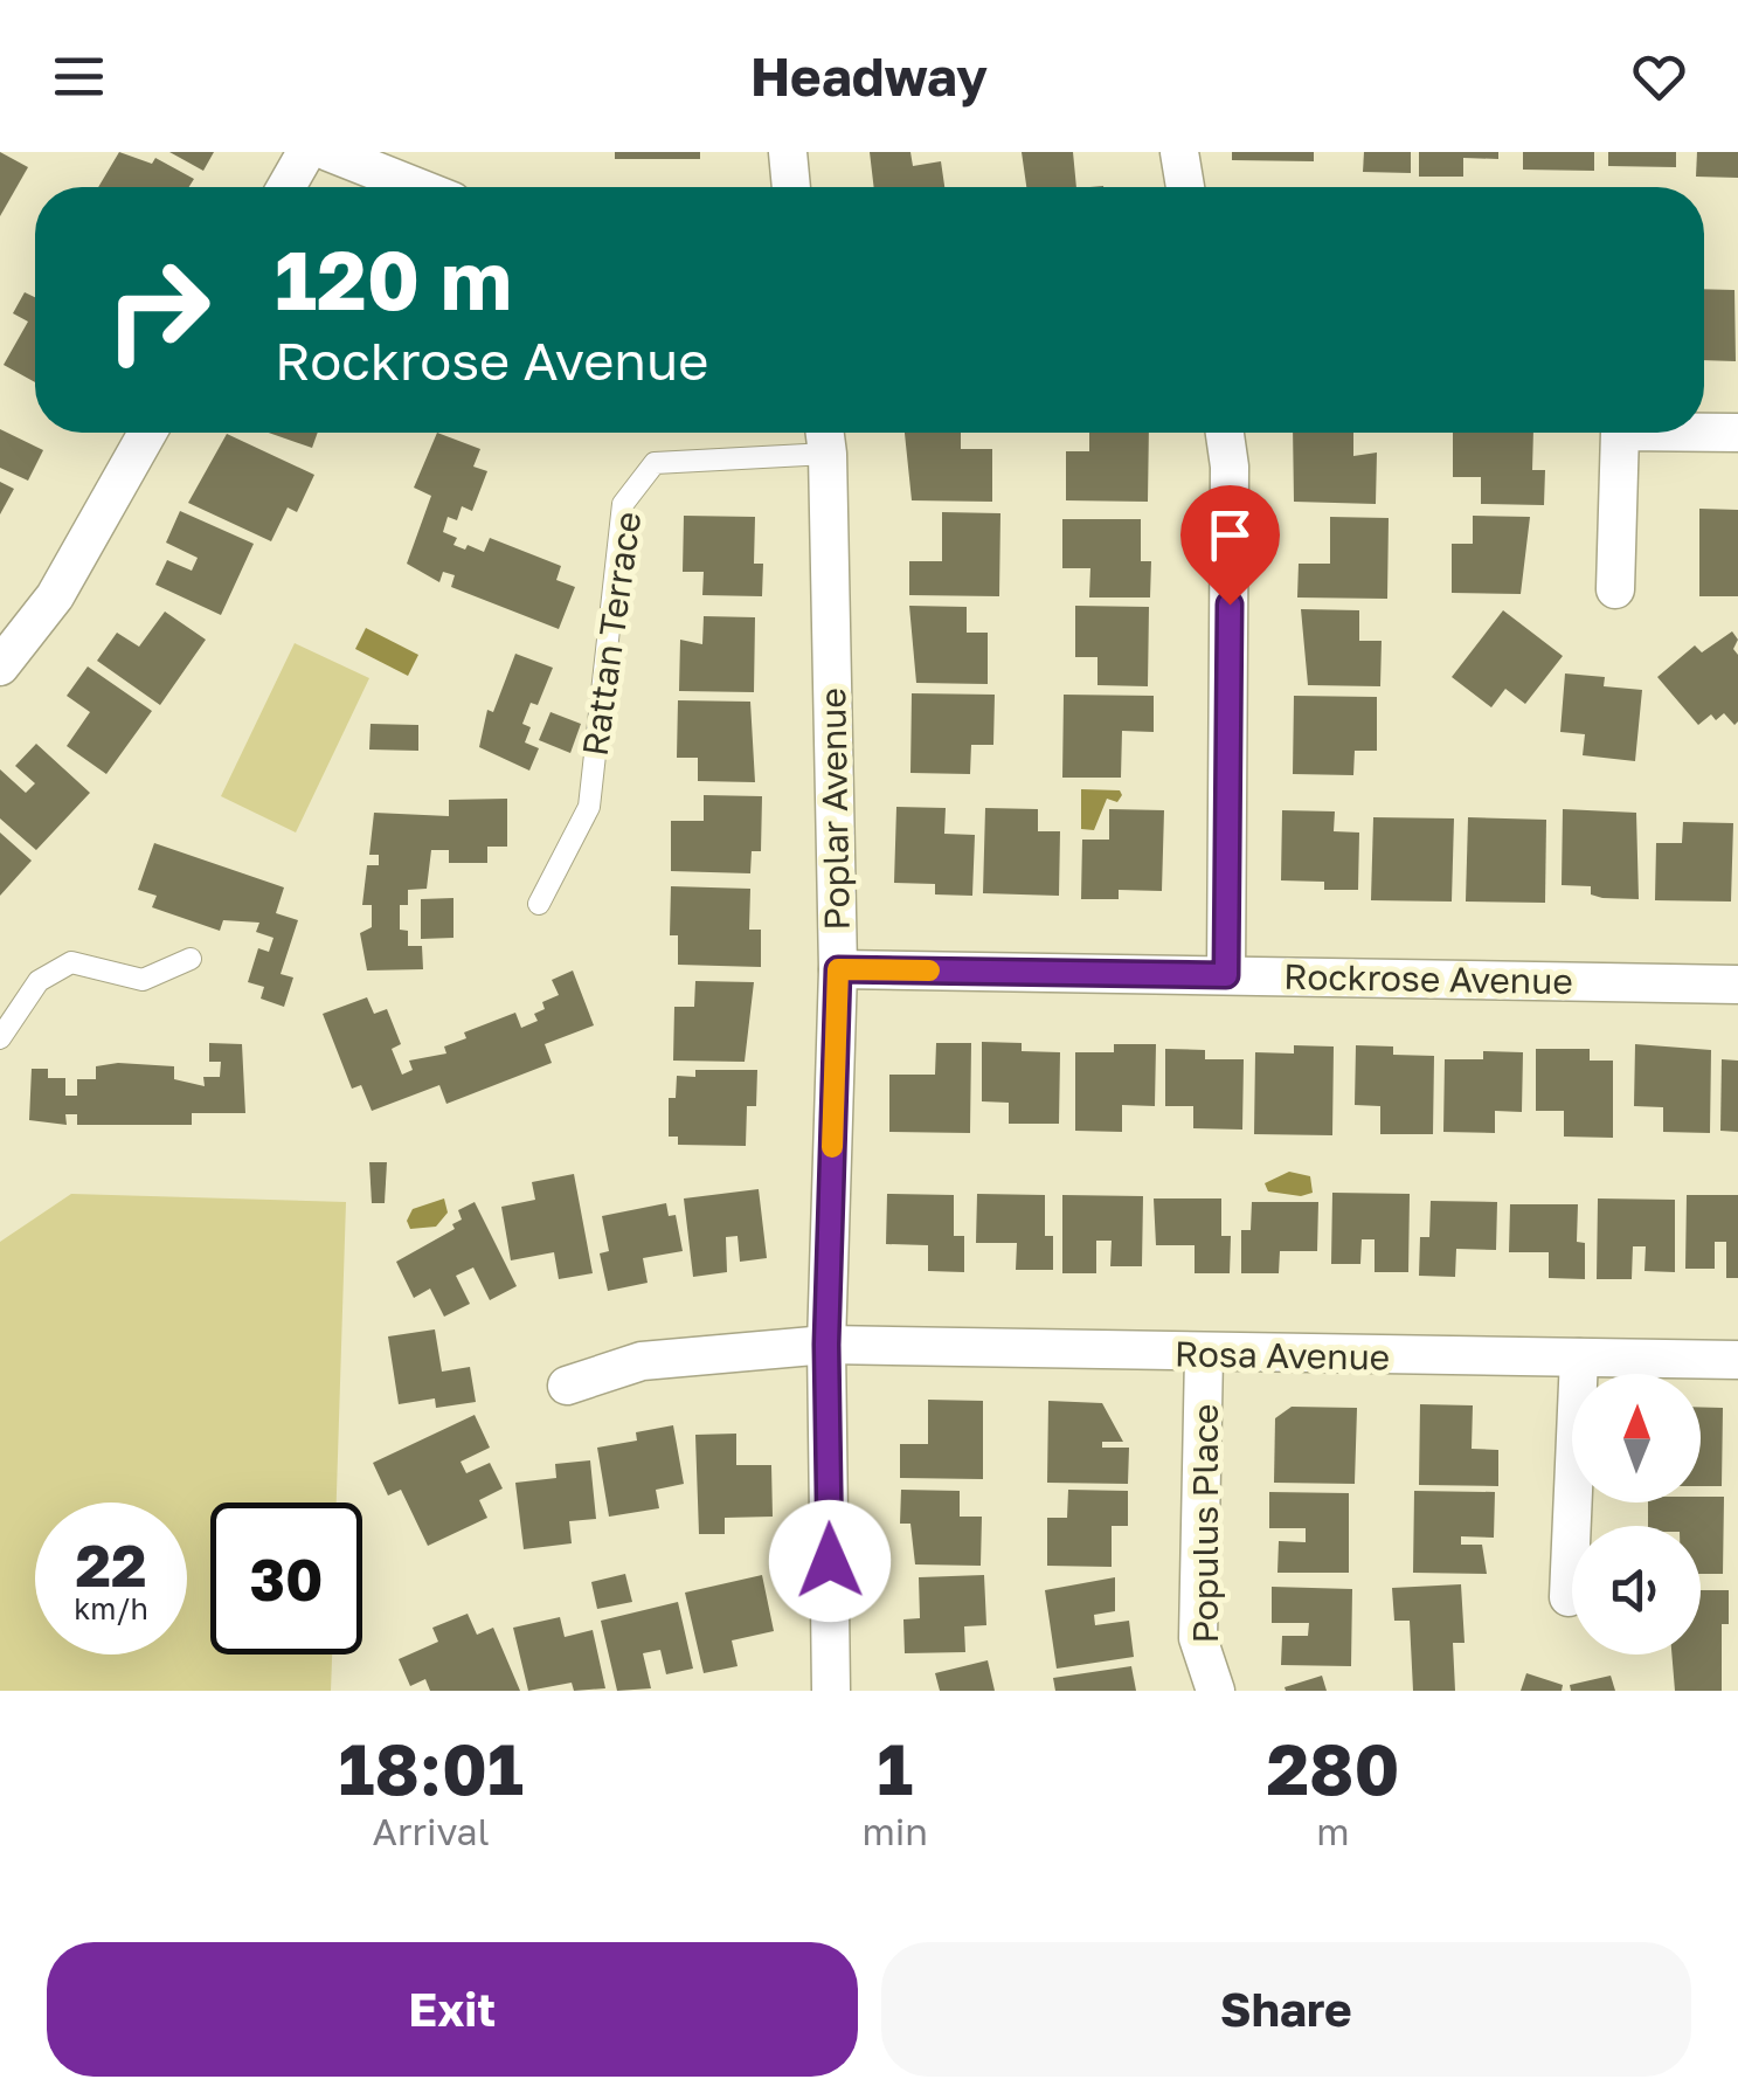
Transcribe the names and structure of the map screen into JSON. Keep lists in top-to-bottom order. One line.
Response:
{"streets":{"street":["Poplar Avenue","Rockrose Avenue","Rosa Avenue","Populus Place"],"lane":["Rattan Terrace"]},"crossings":[["Rattan Terrace","Poplar Avenue"],["Poplar Avenue","Rockrose Avenue"],["Poplar Avenue","Rosa Avenue"],["Rosa Avenue","Populus Place"]],"north":"top","page":{"header":"Headway","turn":["120 m","Rockrose Avenue"],"speed":"22 km/h","limit":"30","eta":["18:01","Arrival","1","min","280","m"],"buttons":["Exit","Share"]}}
